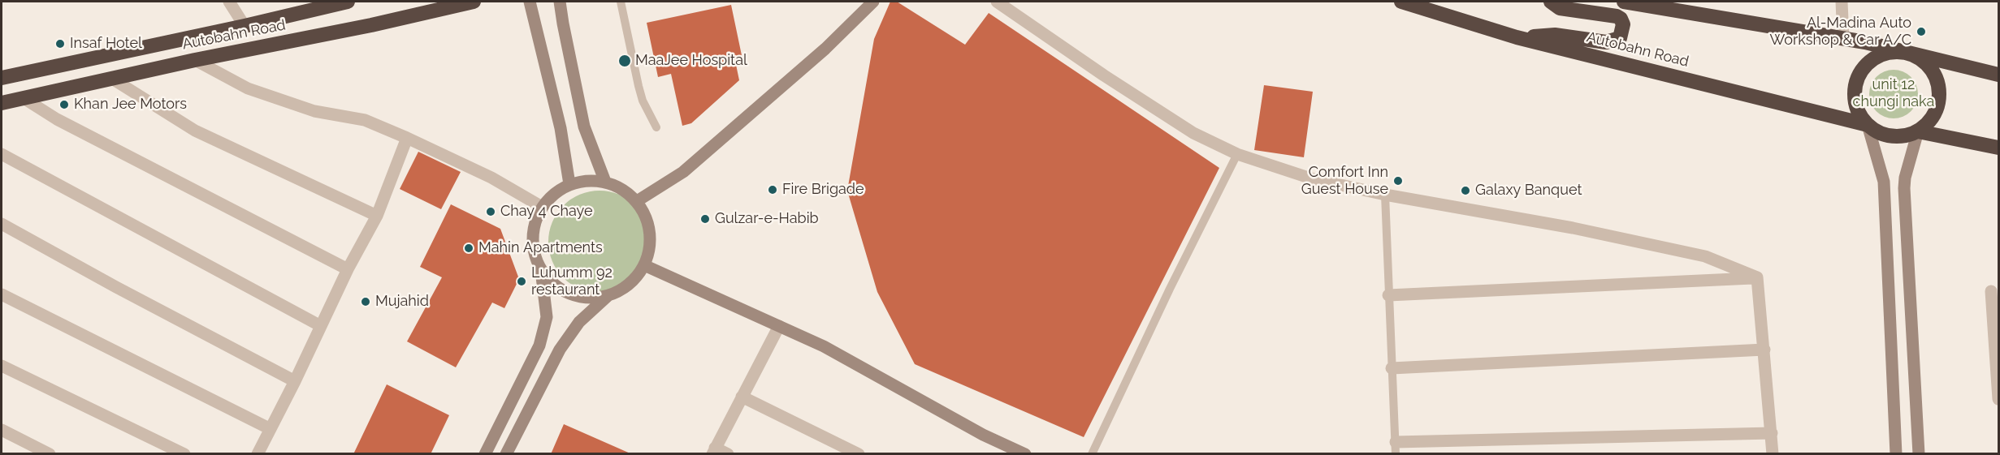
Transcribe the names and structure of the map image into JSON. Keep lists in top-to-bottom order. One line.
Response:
{"streets":{"highway":["Autobahn Road"]},"parks":["unit 12 chungi naka"],"places":["Al-Madina Auto Workshop & Car A/C","Insaf Hotel","MaaJee Hospital","Khan Jee Motors","Comfort Inn Guest House","Fire Brigade","Galaxy Banquet","Chay 4 Chaye","Gulzar-e-Habib","Mahin Apartments","Luhumm 92 restaurant","Mujahid"]}
